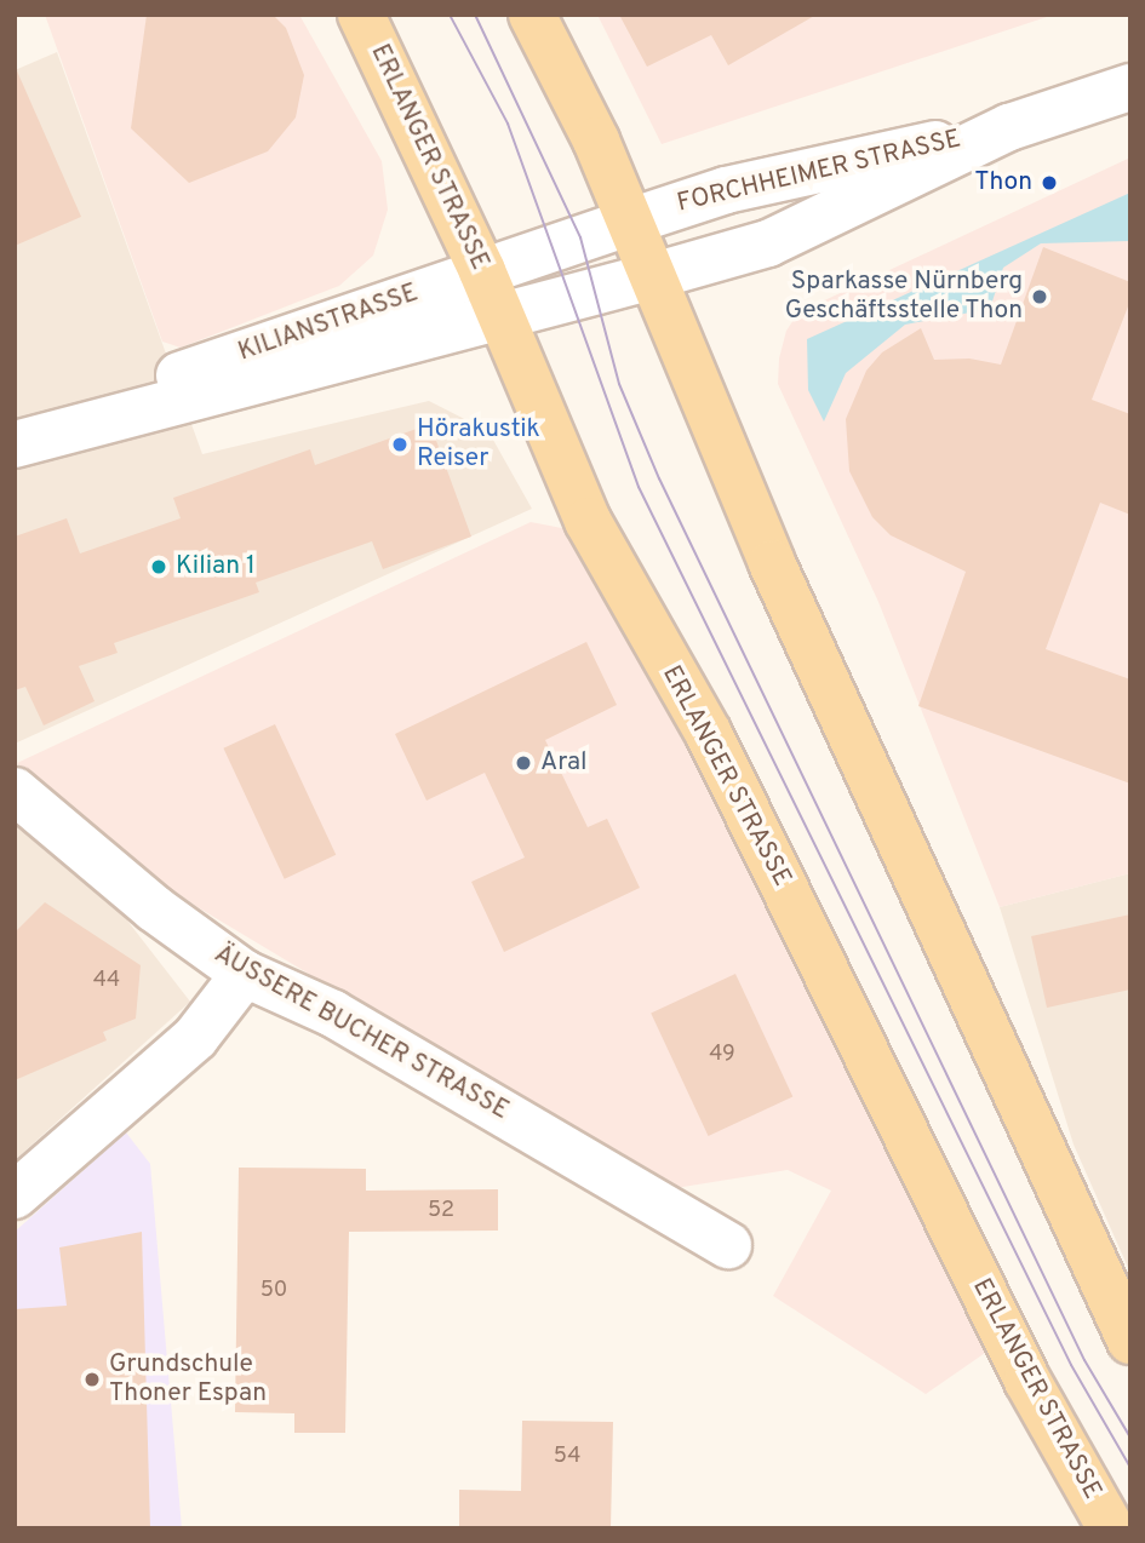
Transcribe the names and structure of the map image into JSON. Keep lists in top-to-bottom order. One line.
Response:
{"streets":{"main road":["ERLANGER STRASSE"],"street":["FORCHHEIMER STRASSE","KILIANSTRASSE","ÄUSSERE BUCHER STRASSE"]},"crossings":[["ERLANGER STRASSE","FORCHHEIMER STRASSE"],["ERLANGER STRASSE","KILIANSTRASSE"],["FORCHHEIMER STRASSE","KILIANSTRASSE"]],"places":["Thon","Sparkasse Nürnberg Geschäftsstelle Thon","Hörakustik Reiser","Kilian 1","Aral","Grundschule Thoner Espan"],"house_numbers":["44","49","52","50","54"]}
